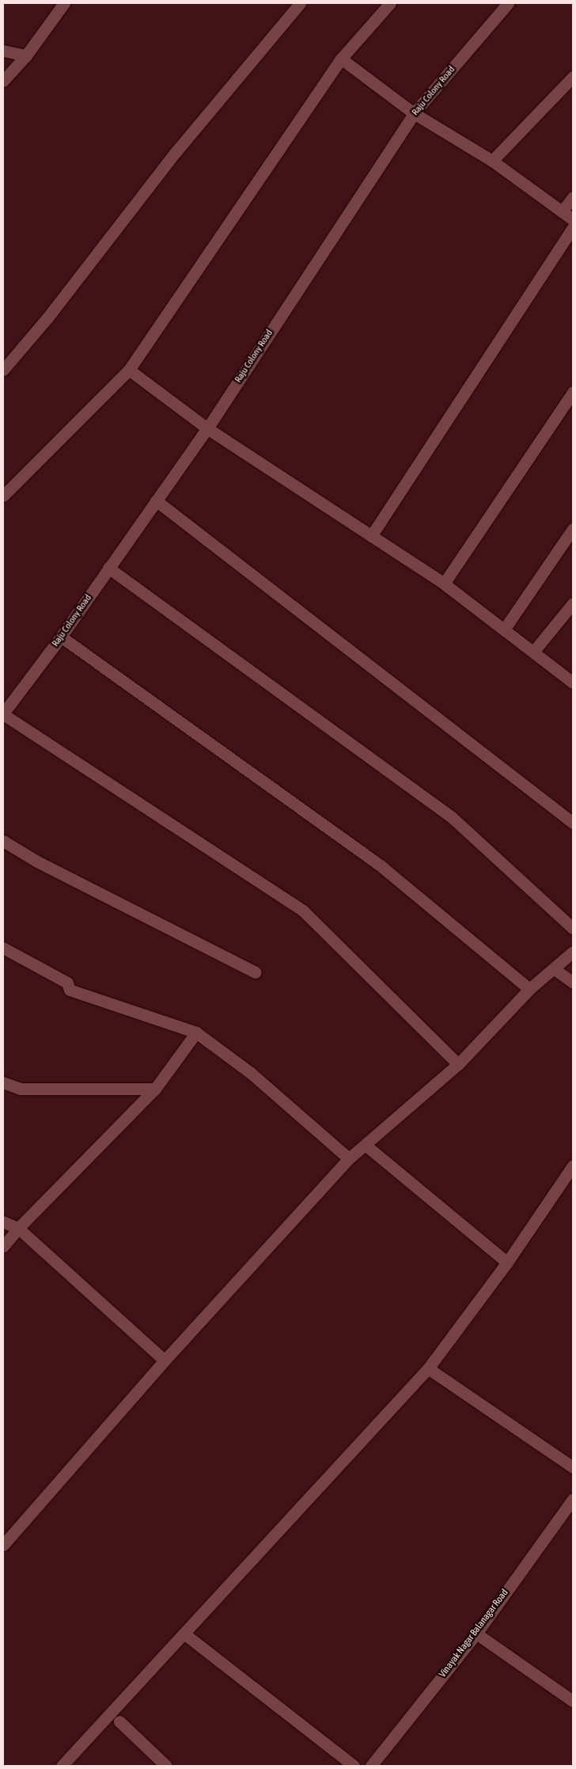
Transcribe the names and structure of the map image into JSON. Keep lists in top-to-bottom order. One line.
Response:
{"streets":{"street":["Raju Colony Road","Vinayak Nagar Balanagar Road"]}}
